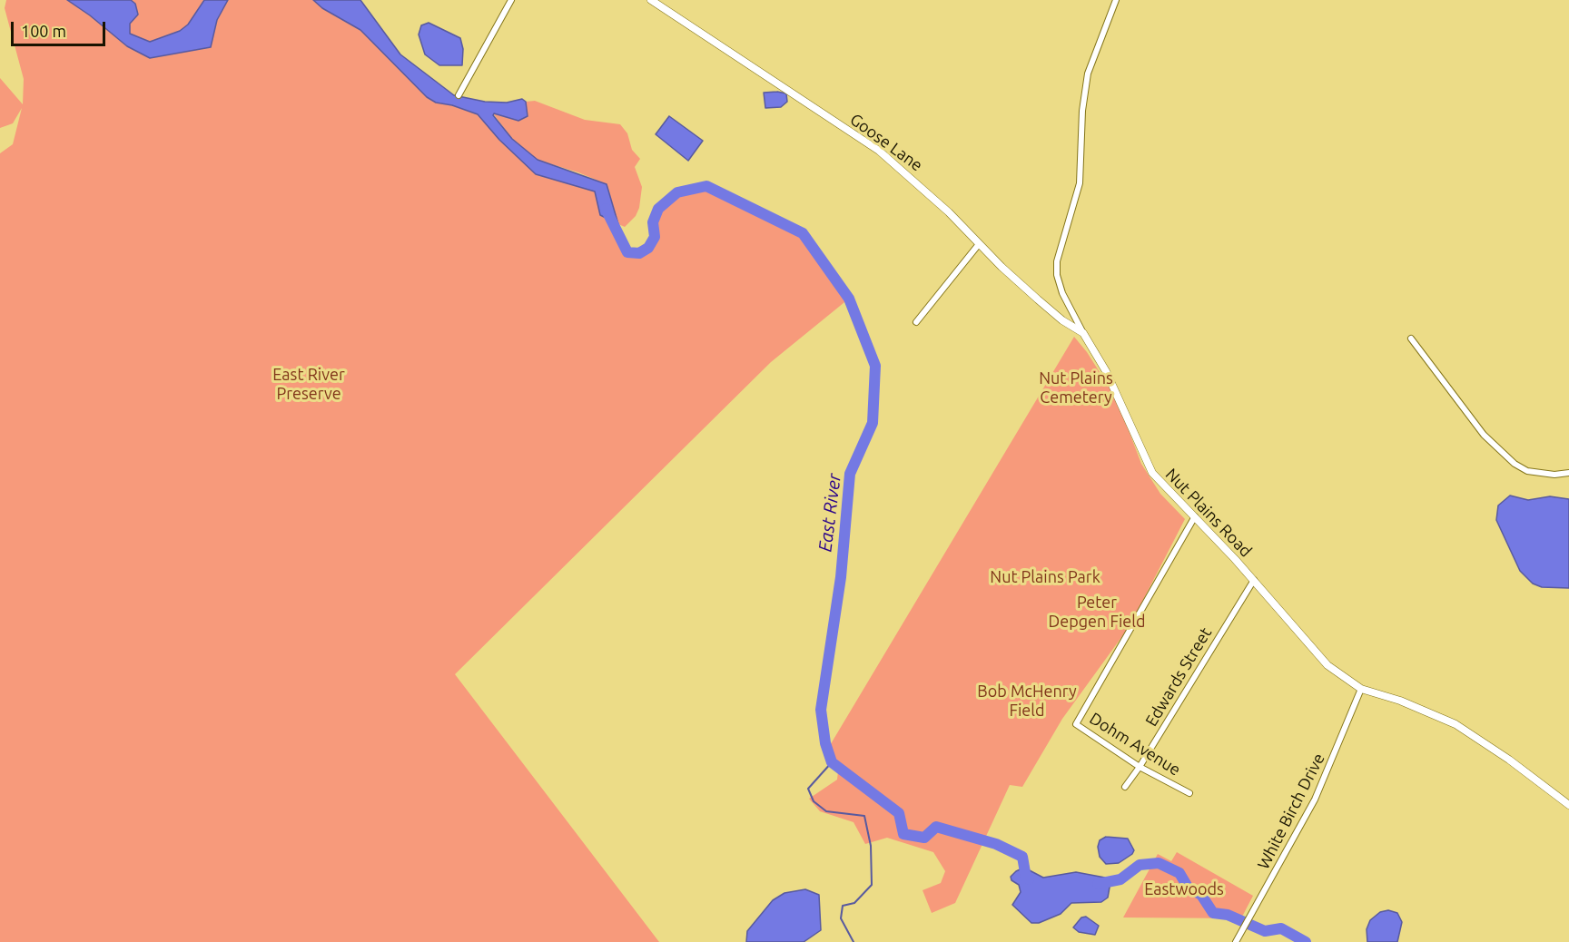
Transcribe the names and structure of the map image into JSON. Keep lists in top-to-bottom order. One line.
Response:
{"streets":{"street":["Goose Lane","Nut Plains Road","Edwards Street","Dohm Avenue","White Birch Drive"]},"crossings":[["Goose Lane","Nut Plains Road"],["Nut Plains Road","Edwards Street"],["Nut Plains Road","Dohm Avenue"],["Nut Plains Road","White Birch Drive"],["Edwards Street","Dohm Avenue"]],"water":["East River"],"parks":["East River Preserve","Nut Plains Cemetery","Nut Plains Park","Peter Depgen Field","Bob McHenry Field","Eastwoods"],"scale_bar":"100 m"}
